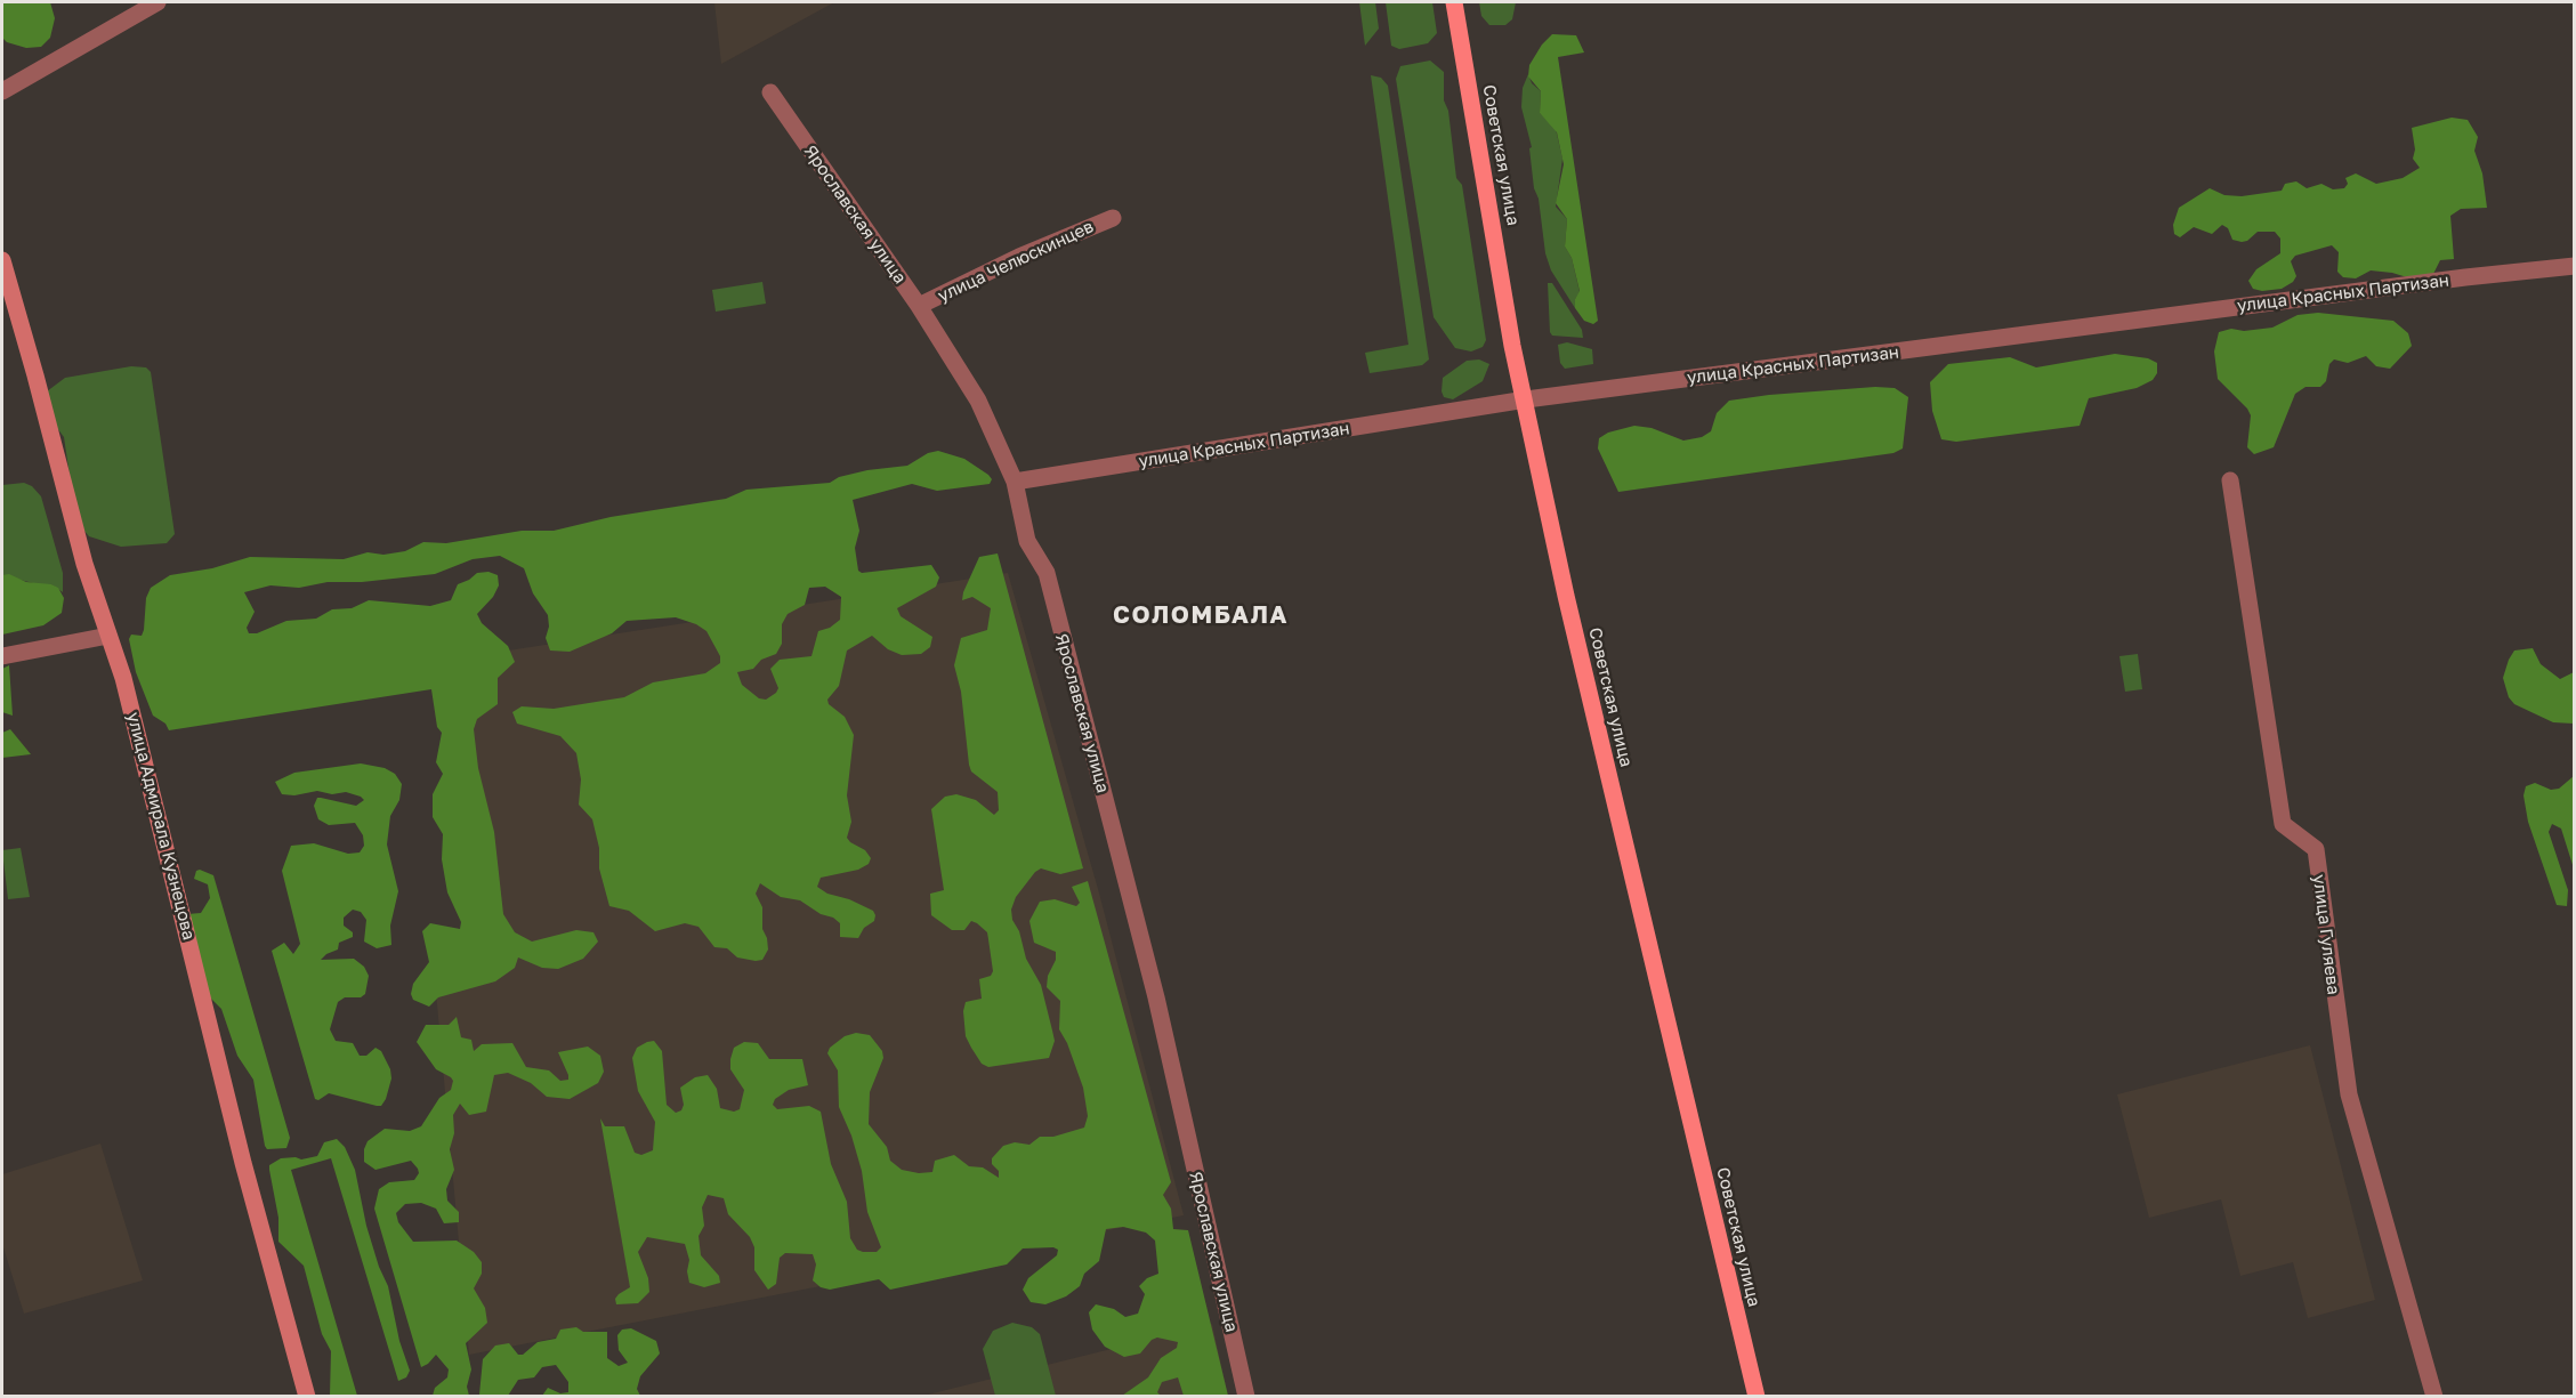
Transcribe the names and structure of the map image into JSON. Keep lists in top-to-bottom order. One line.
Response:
{"streets":{"main road":["Советская улица","улица Адмирала Кузнецова"],"street":["Ярославская улица","улица Челюскинцев","улица Красных Партизан","улица Гуляева"]},"crossings":[["Советская улица","улица Красных Партизан"],["Ярославская улица","улица Челюскинцев"],["Ярославская улица","улица Красных Партизан"]],"districts":["СОЛОМБАЛА"]}
